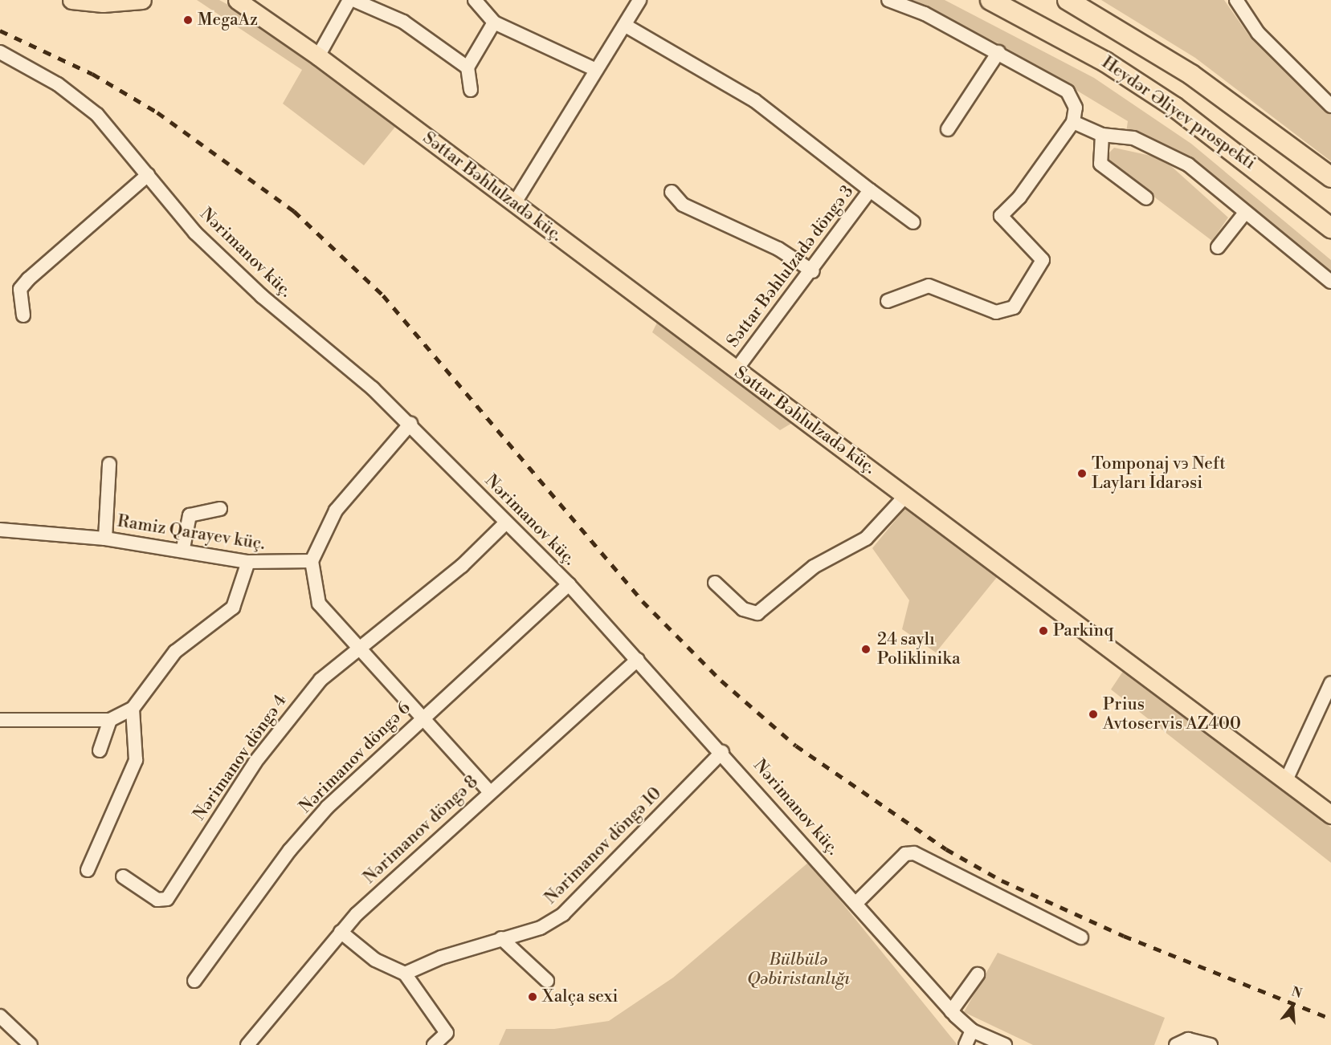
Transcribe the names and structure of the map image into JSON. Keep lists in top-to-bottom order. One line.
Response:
{"streets":{"highway":["Heydər Əliyev prospekti"],"main road":["Səttar Bəhlulzadə küç."],"street":["Nərimanov küç.","Səttar Bəhlulzadə döngə 3","Ramiz Qarayev küç.","Nərimanov döngə 4","Nərimanov döngə 6","Nərimanov döngə 8","Nərimanov döngə 10"]},"crossings":[["Səttar Bəhlulzadə küç.","Səttar Bəhlulzadə döngə 3"],["Nərimanov küç.","Nərimanov döngə 4"],["Nərimanov küç.","Nərimanov döngə 6"],["Nərimanov küç.","Nərimanov döngə 8"],["Nərimanov küç.","Nərimanov döngə 10"]],"parks":["Bülbülə Qəbiristanlığı"],"places":["MegaAz","Tomponaj vэ Neft Layları İdarəsi","Parkinq","24 saylı Poliklinika","Prius Avtoservis AZ400","Xalça sexi"],"north":"top"}
